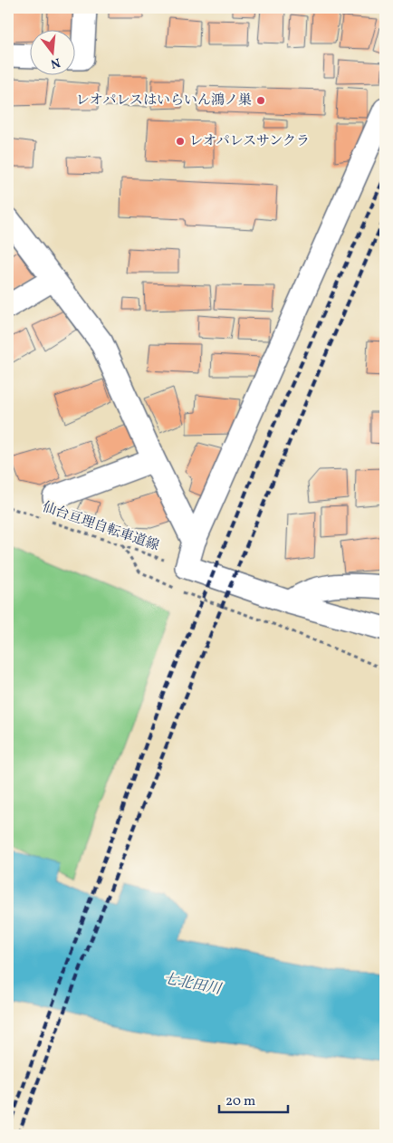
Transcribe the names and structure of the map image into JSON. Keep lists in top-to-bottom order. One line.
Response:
{"streets":{"path":["仙台亘理自転車道線"]},"water":["七北田川"],"places":["レオパレスはいらいん鴻ノ巣","レオパレスサンクラ"],"scale_bar":"20 m","north":"bottom"}
